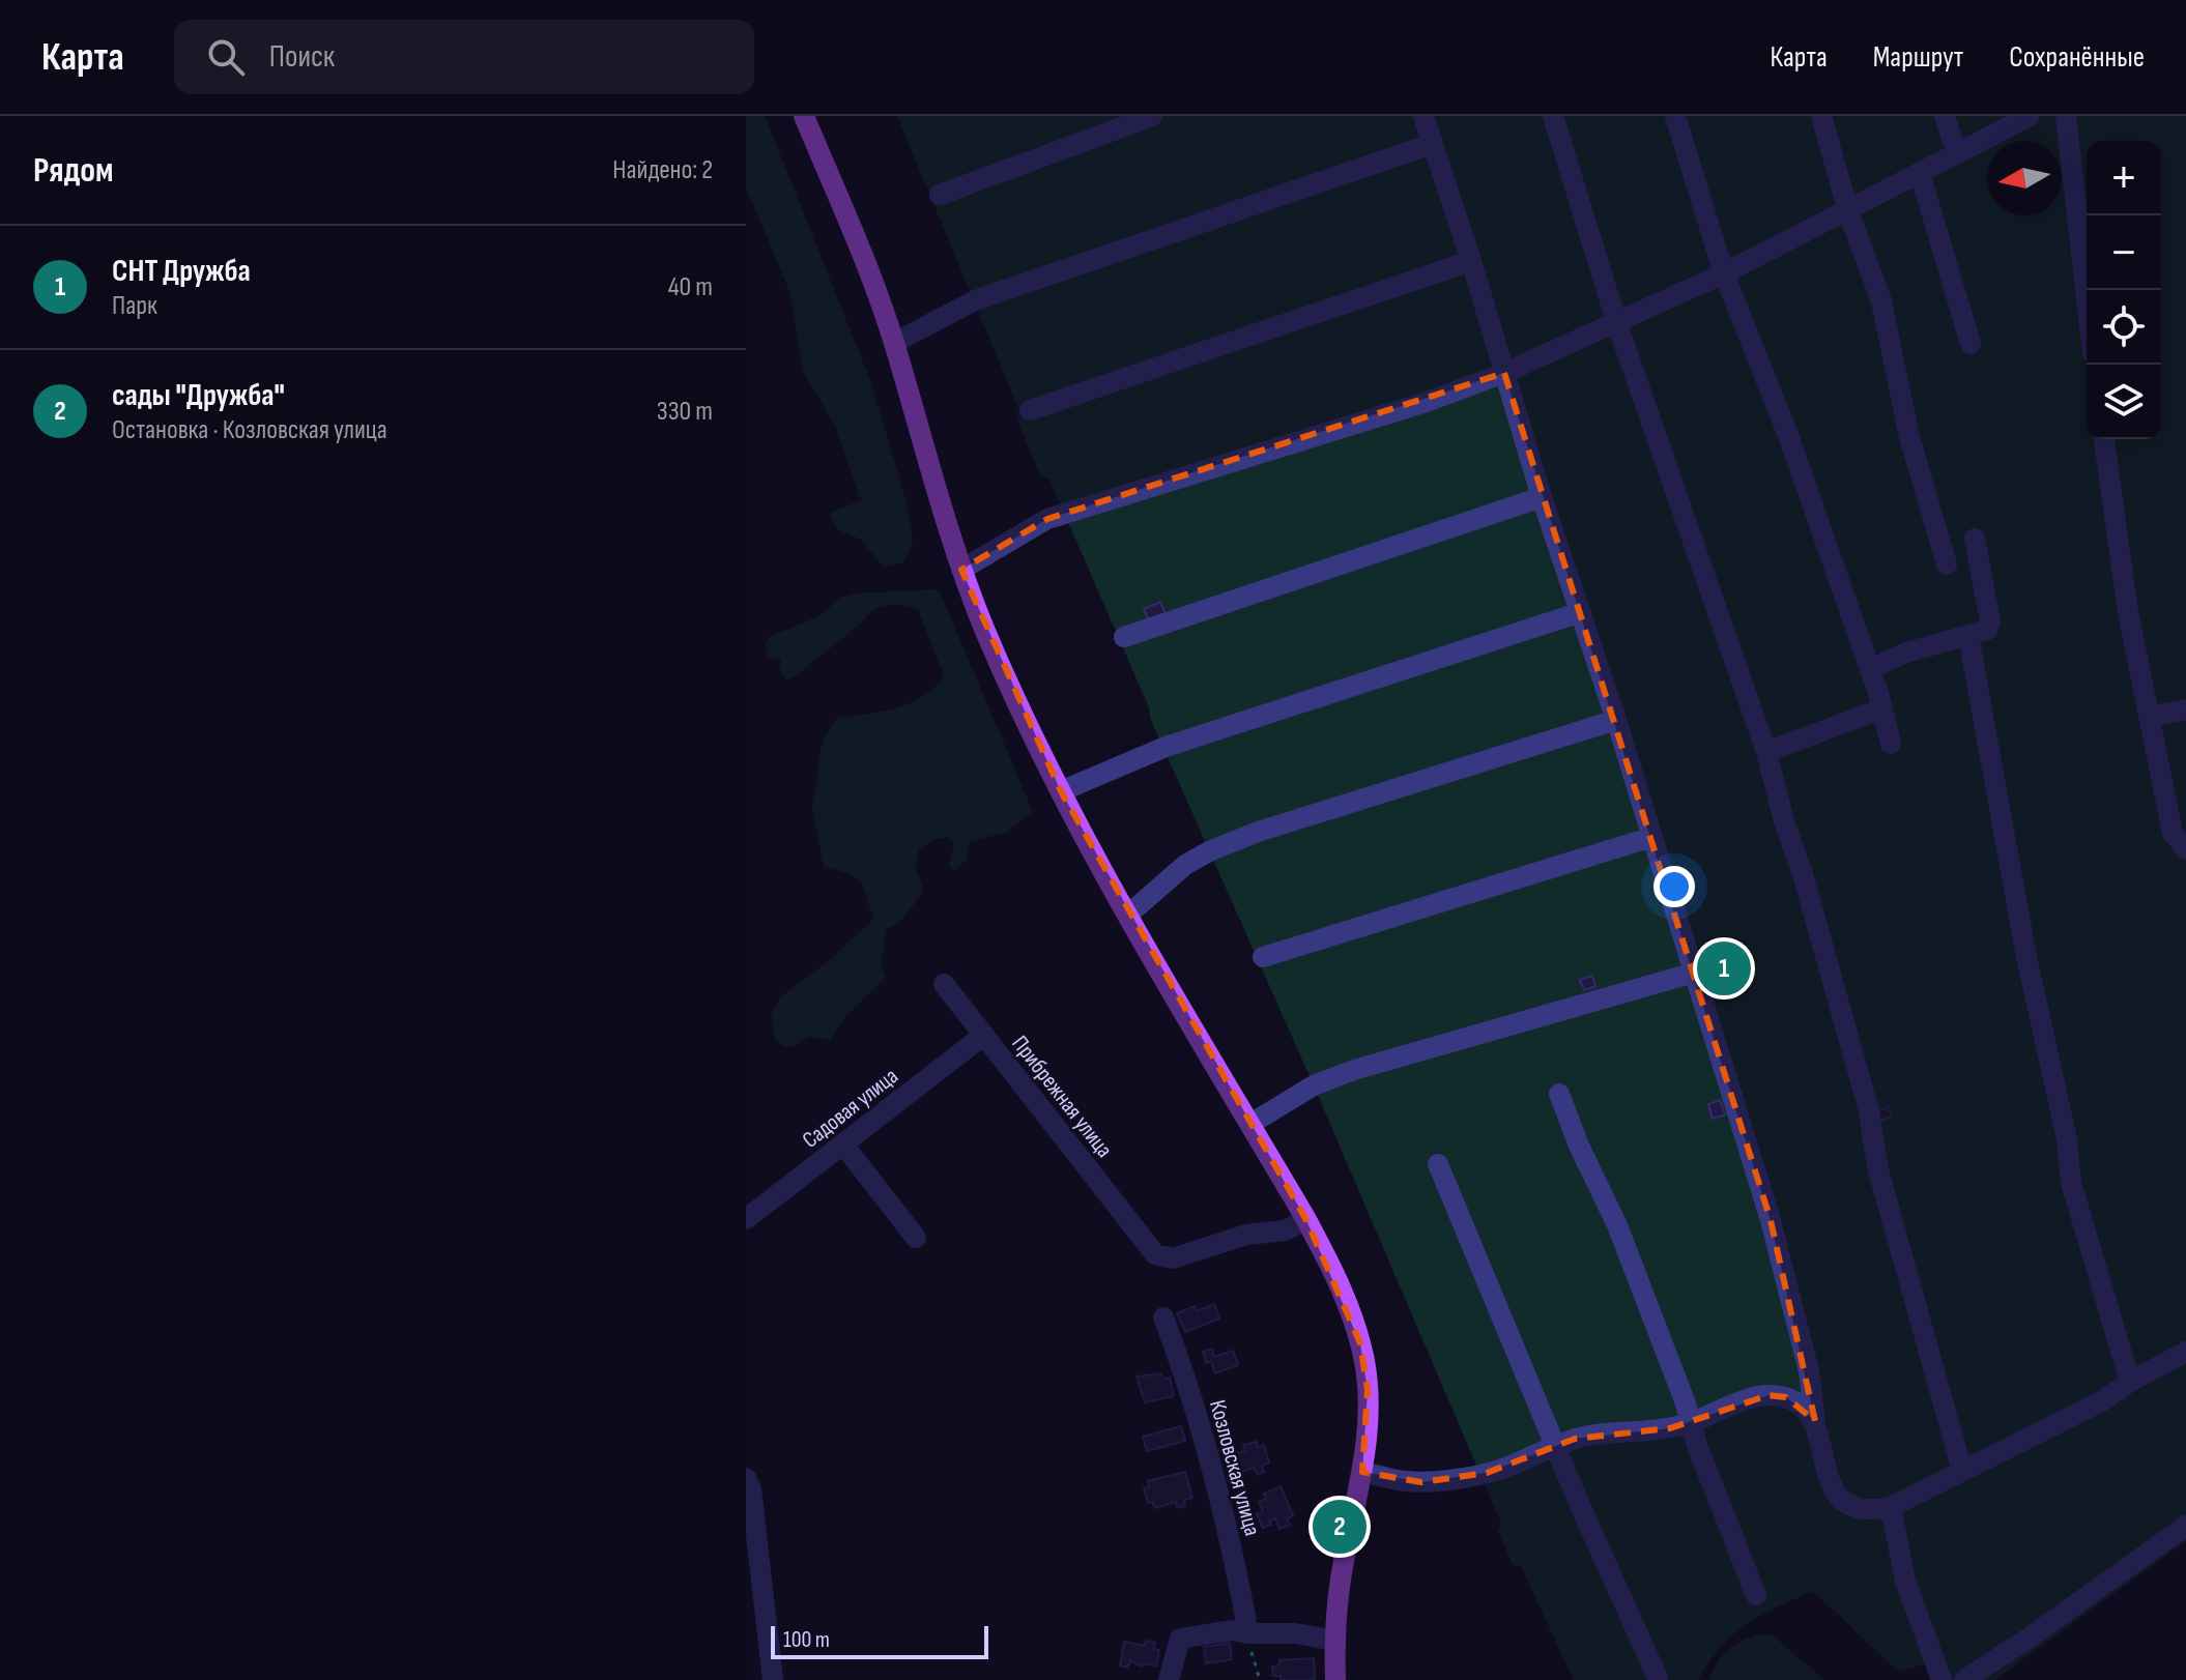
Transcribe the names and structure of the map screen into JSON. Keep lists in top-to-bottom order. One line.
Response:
{"streets":{"street":["Прибрежная улица","Садовая улица","Козловская улица"]},"crossings":[["Прибрежная улица","Садовая улица"]],"scale_bar":"100 m","north":"left","page":{"header":"Карта","search":"Поиск","nav":["Карта","Маршрут","Сохранённые"],"heading":["Рядом","Найдено: 2"],"map_buttons":["+","−"],"list":[{"mark":"1","name":"СНТ Дружба","note":"Парк","value":"40 m"},{"mark":"2","name":"сады \"Дружба\"","note":"Остановка · Козловская улица","value":"330 m"}],"pins":["1","2"],"scale":"100 m"}}
